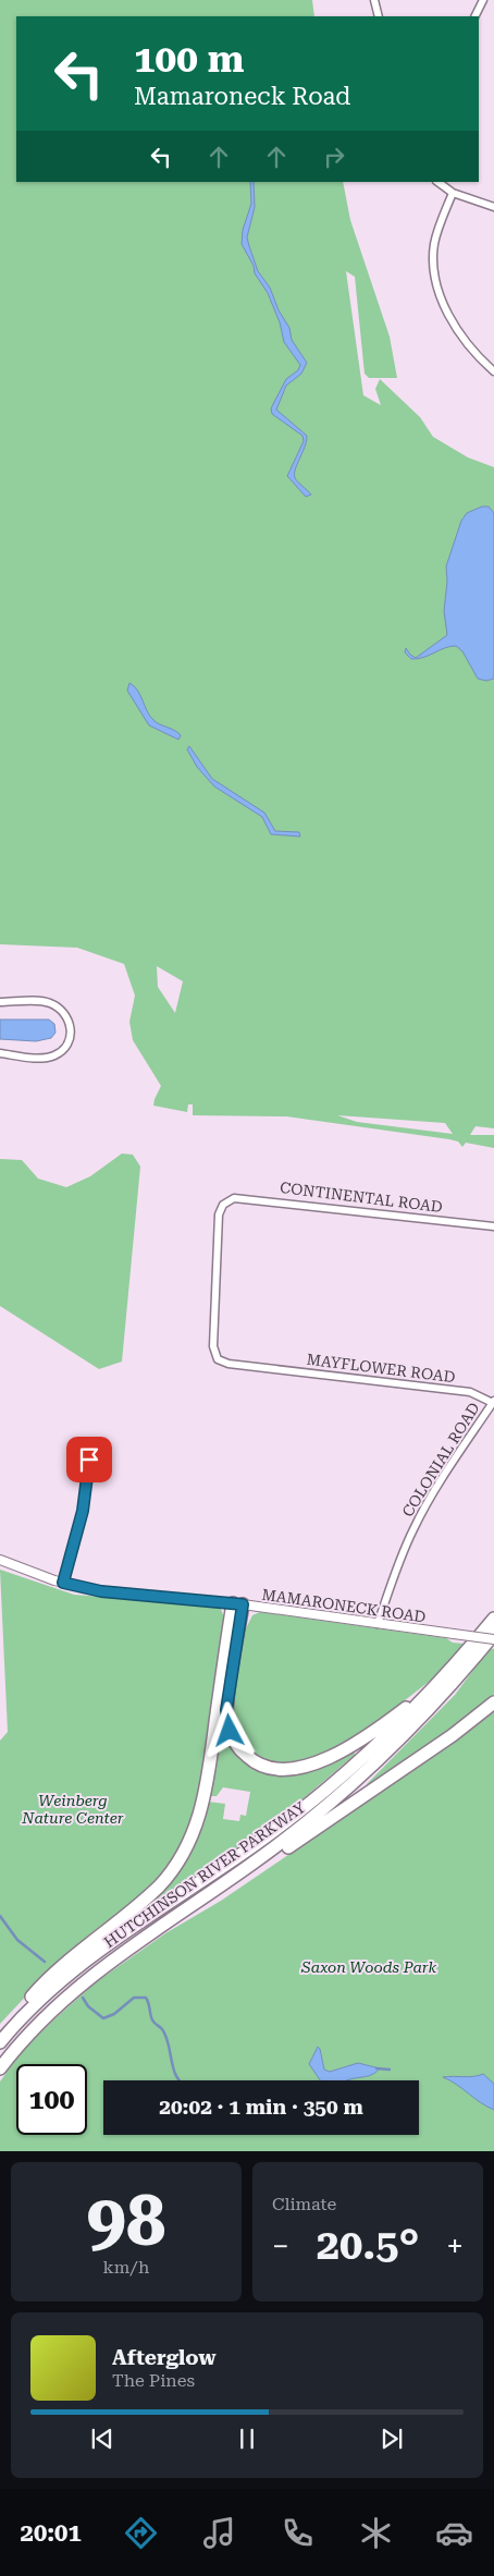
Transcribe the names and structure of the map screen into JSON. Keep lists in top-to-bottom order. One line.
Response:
{"streets":{"highway":["HUTCHINSON RIVER PARKWAY"],"street":["CONTINENTAL ROAD","MAYFLOWER ROAD","COLONIAL ROAD","MAMARONECK ROAD"]},"crossings":[["CONTINENTAL ROAD","MAYFLOWER ROAD"],["MAYFLOWER ROAD","COLONIAL ROAD"],["COLONIAL ROAD","MAMARONECK ROAD"]],"parks":["Weinberg Nature Center","Saxon Woods Park"],"page":{"turn":["100 m","Mamaroneck Road"],"limit":"100","trip":"20:02 · 1 min · 350 m","tile":[["98","km/h"],"Climate"],"heat":["−","20.5°","+"],"song":["Afterglow","The Pines"],"tabs":"20:01"}}
